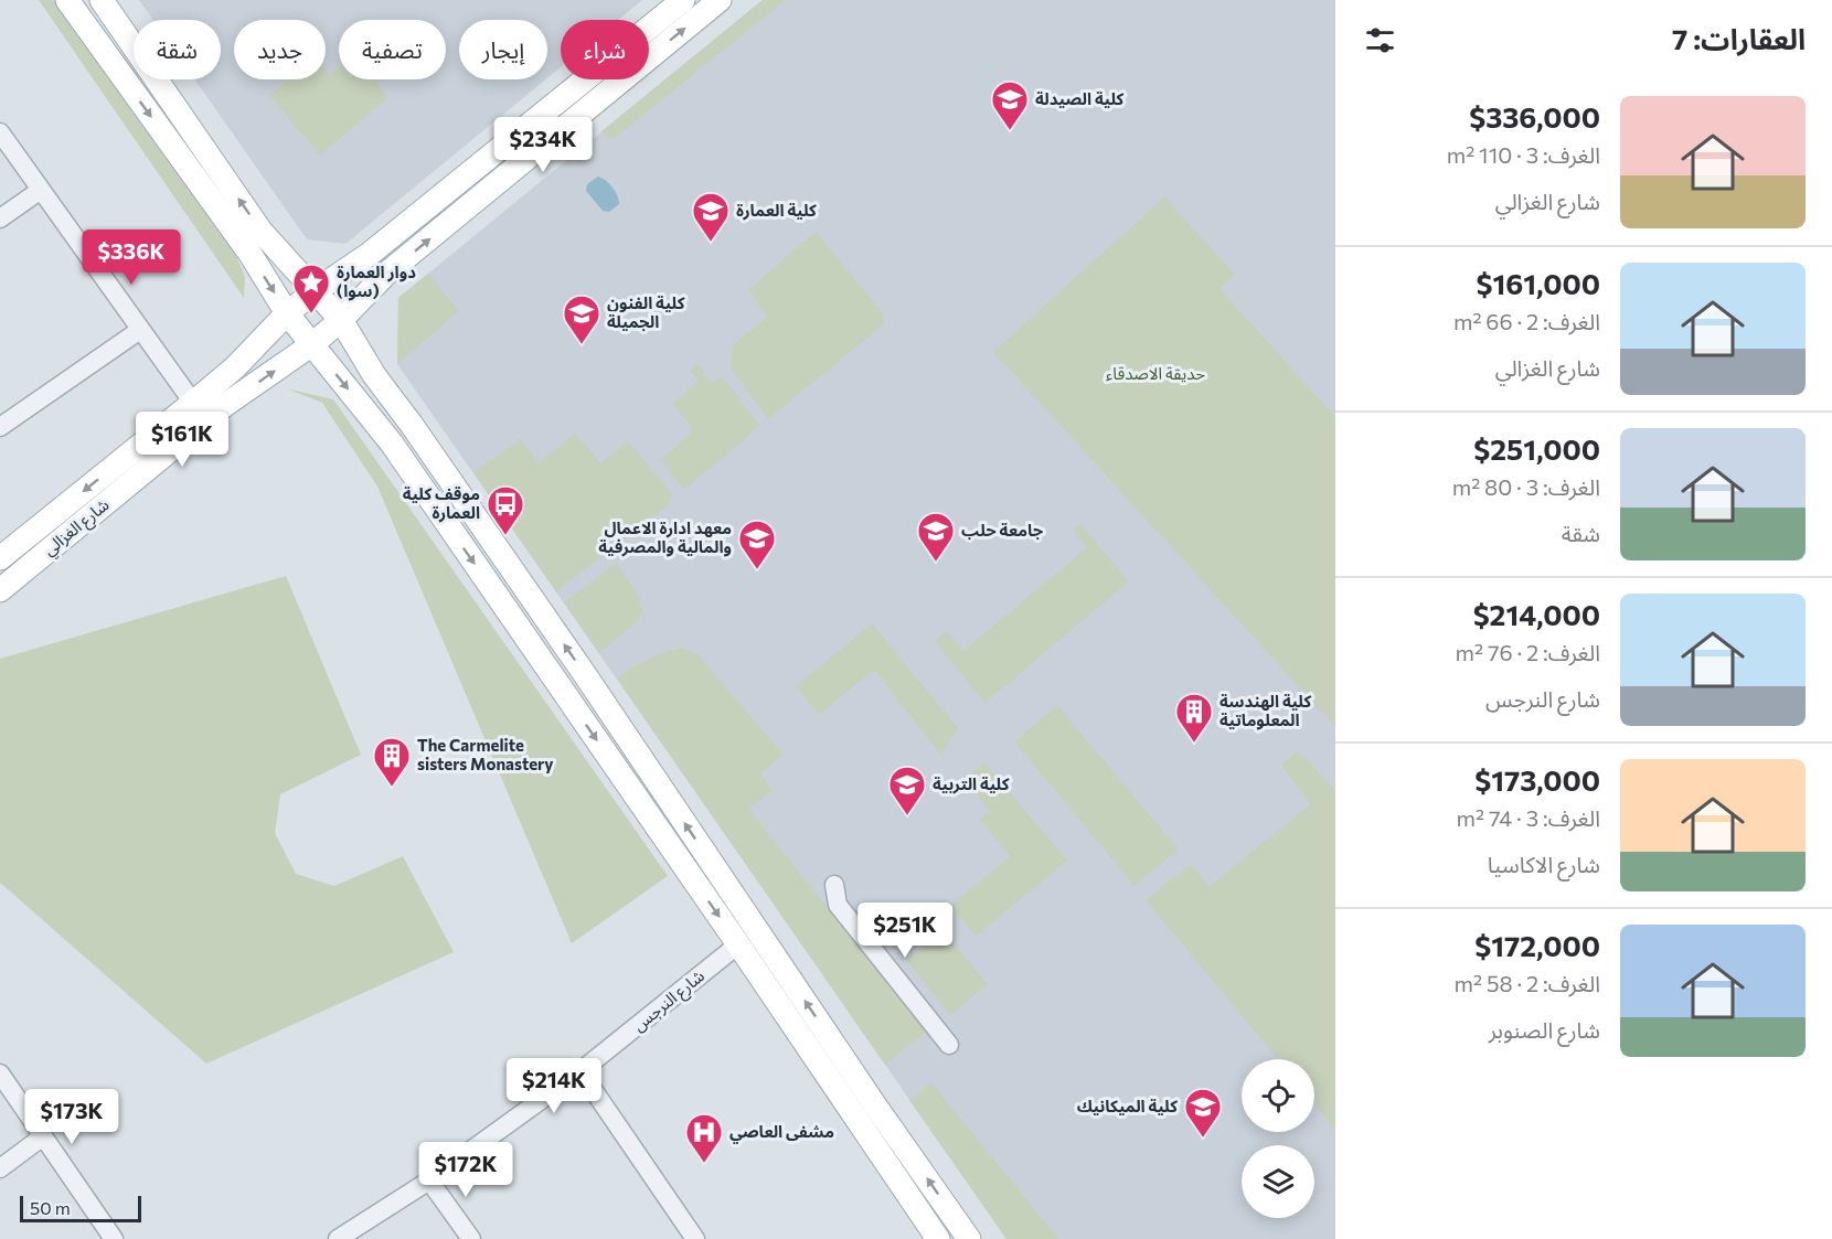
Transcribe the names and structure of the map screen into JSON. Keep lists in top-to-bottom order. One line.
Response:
{"streets":{"main road":["شارع الغزالي"],"street":["شارع النرجس"]},"parks":["حديقة الاصدقاء"],"places":{"school or university":["كلية الصيدلة","كلية العمارة","كلية الفنون الجميلة","جامعة حلب","معهد ادارة الاعمال والمالية والمصرفية","كلية التربية","كلية الميكانيك"],"place":["دوار العمارة (سوا)"],"bus stop":["موقف كلية العمارة"],"building":["كلية الهندسة المعلوماتية","The Carmelite sisters Monastery"],"hospital":["مشفى العاصي"]},"scale_bar":"50 m","page":{"heading":"العقارات: 7","chip":["شراء","إيجار","تصفية","جديد","شقة"],"list":[{"name":"$336,000","note":"الغرف: 3 · 110 m² · شارع الغزالي"},{"name":"$161,000","note":"الغرف: 2 · 66 m² · شارع الغزالي"},{"name":"$251,000","note":"الغرف: 3 · 80 m² · شقة"},{"name":"$214,000","note":"الغرف: 2 · 76 m² · شارع النرجس"},{"name":"$173,000","note":"الغرف: 3 · 74 m² · شارع الاكاسيا"},{"name":"$172,000","note":"الغرف: 2 · 58 m² · شارع الصنوبر"}],"price":["$234K","$336K","$161K","$251K","$214K","$173K","$172K"],"scale":"50 m"}}
